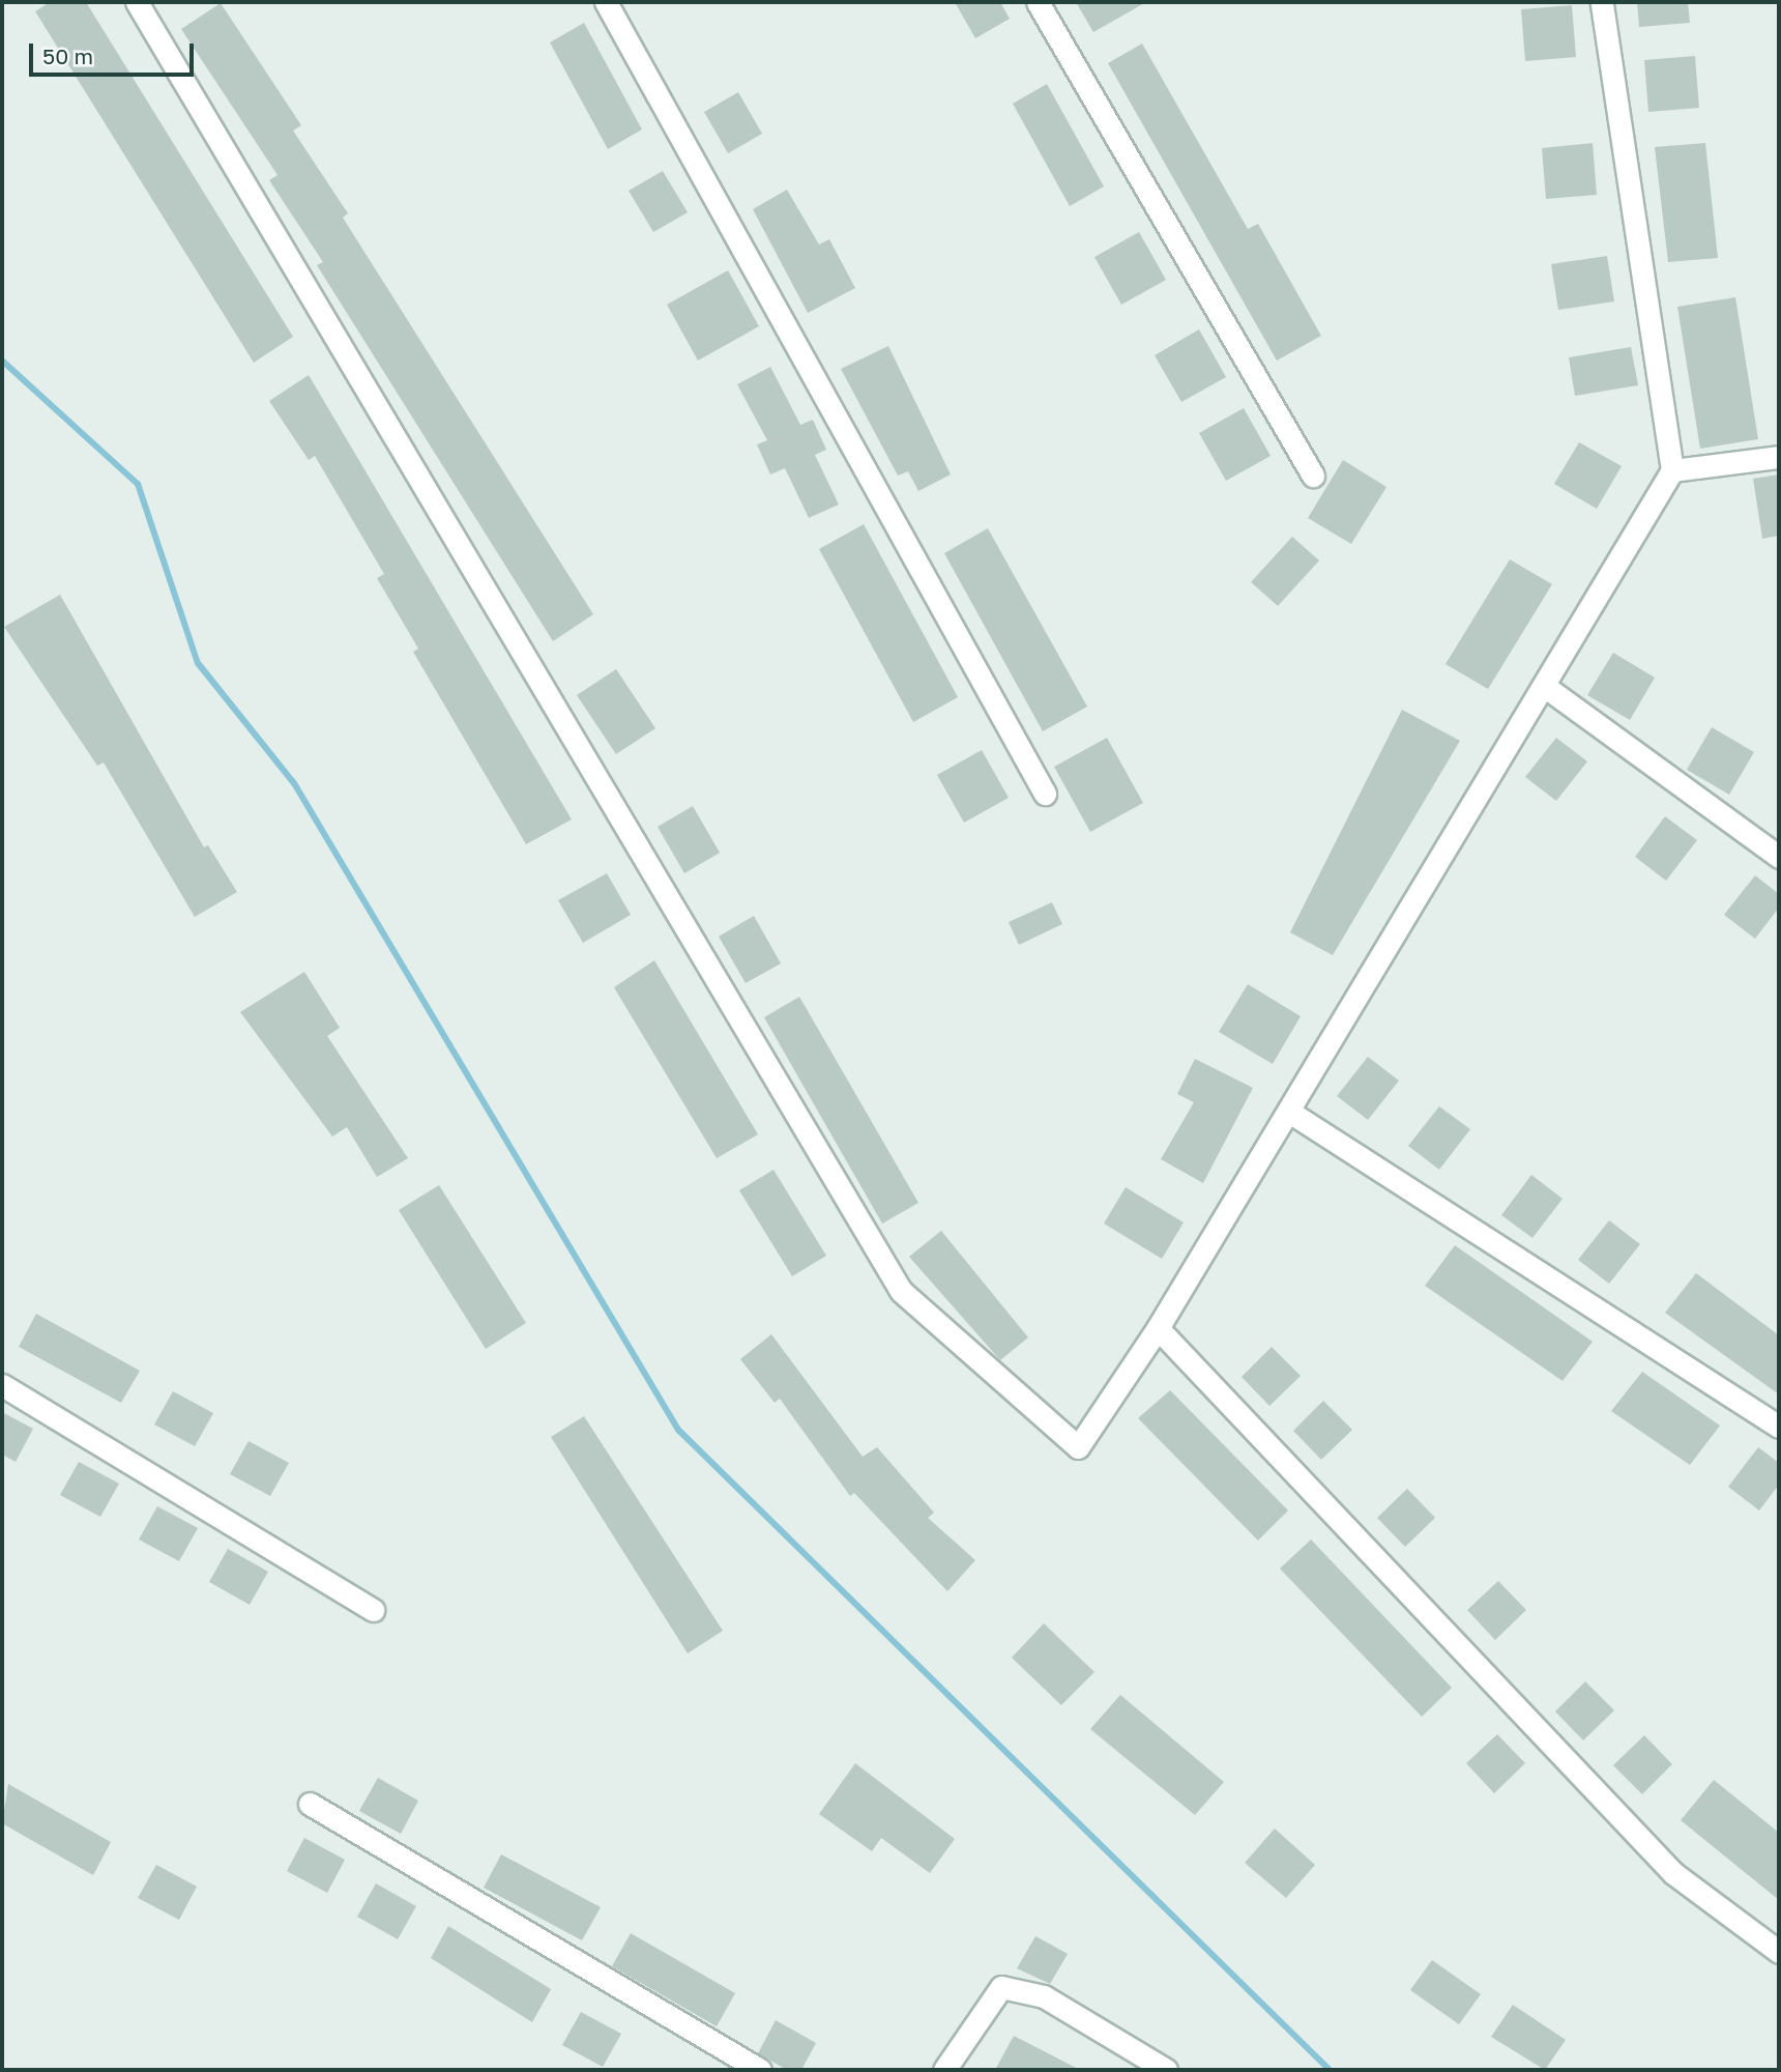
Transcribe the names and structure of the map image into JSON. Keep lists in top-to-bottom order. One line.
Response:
{"scale_bar":"50 m"}
